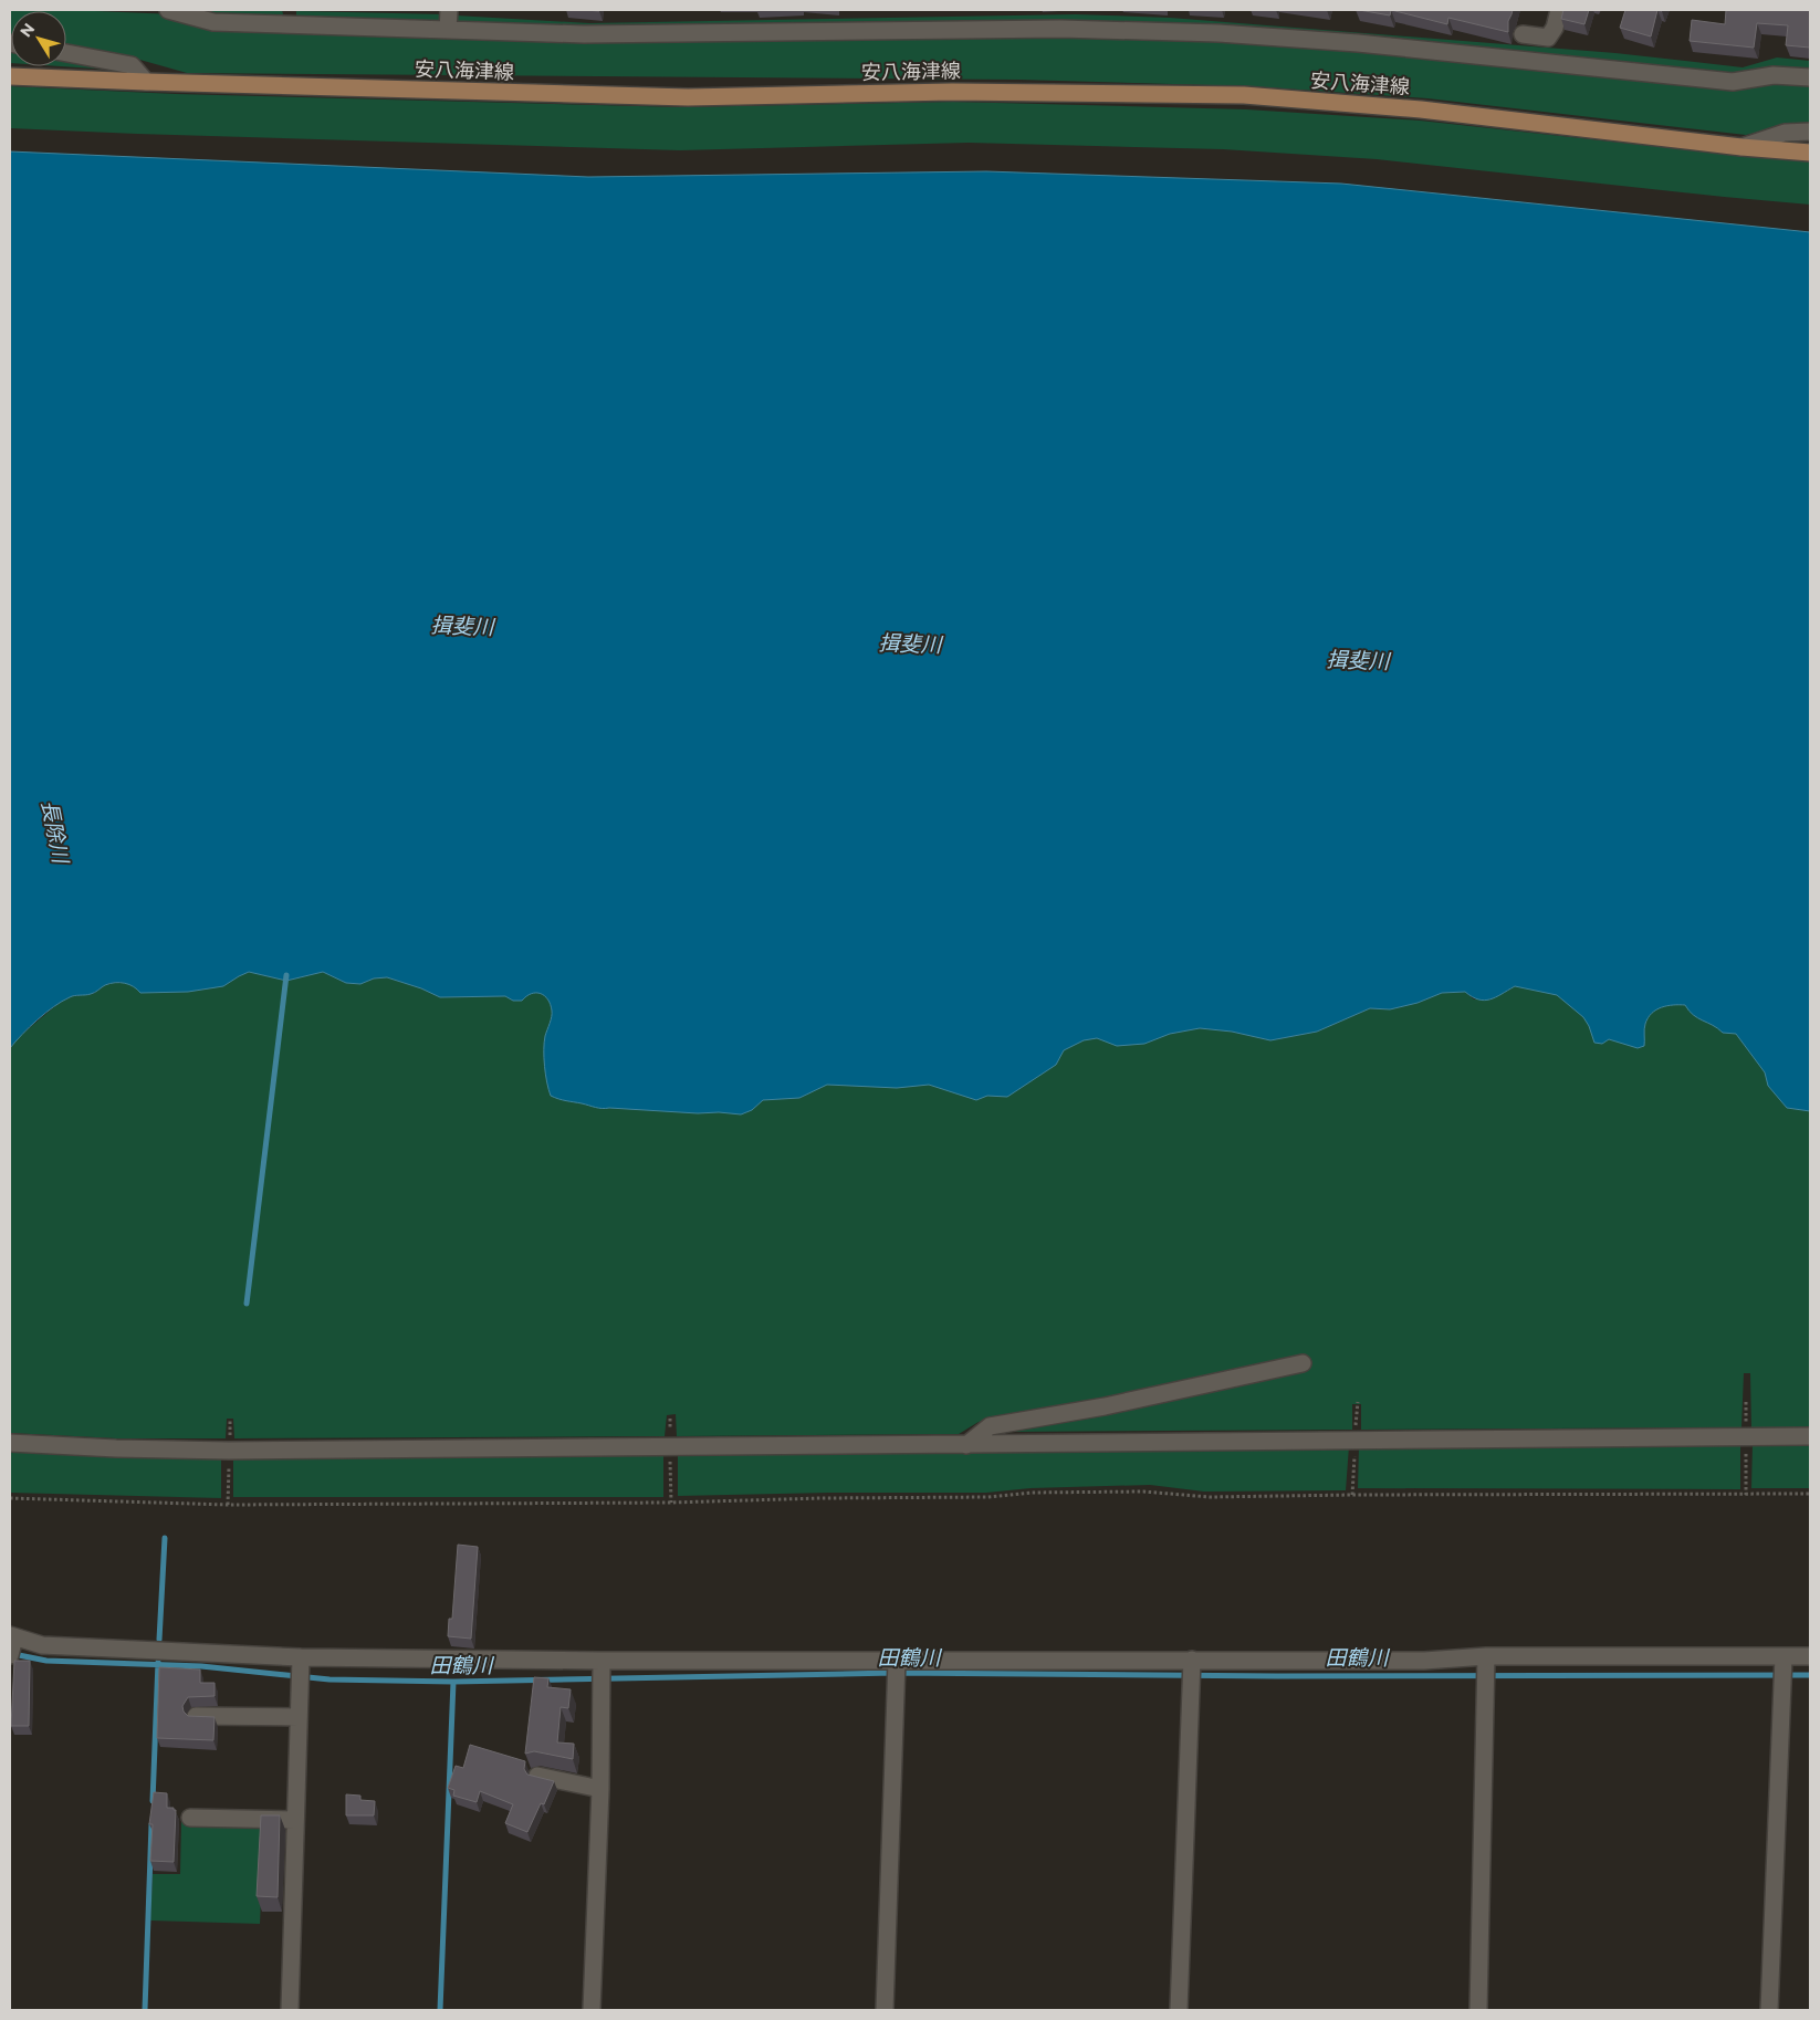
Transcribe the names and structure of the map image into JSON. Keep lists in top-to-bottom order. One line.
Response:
{"streets":{"main road":["安八海津線"]},"water":["揖斐川","長除川","田鶴川"],"north":"top left"}
